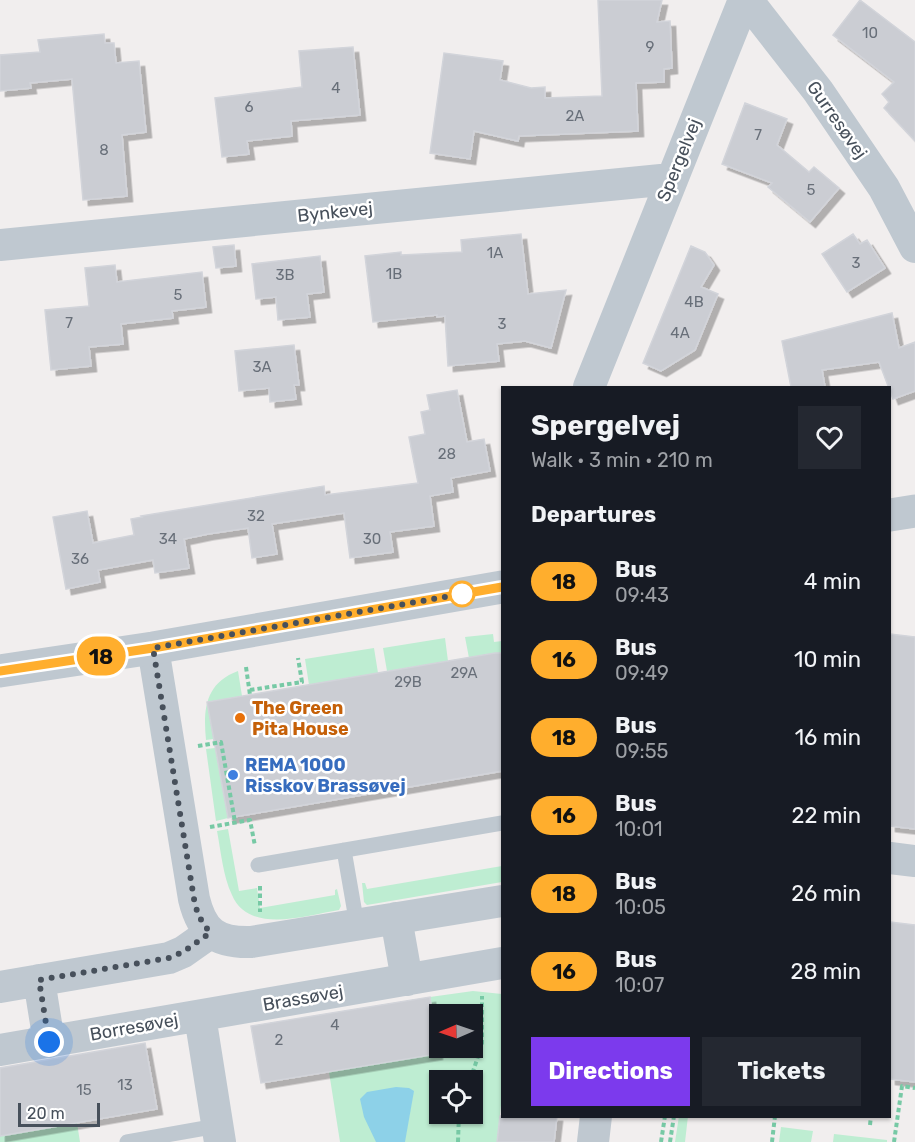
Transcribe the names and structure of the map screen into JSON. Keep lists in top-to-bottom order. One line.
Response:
{"streets":{"street":["Gurresøvej","Spergelvej","Bynkevej","Brassøvej","Borresøvej"]},"crossings":[["Gurresøvej","Spergelvej"],["Spergelvej","Bynkevej"],["Brassøvej","Borresøvej"]],"places":["The Green Pita House","REMA 1000 Risskov Brassøvej"],"lines":["bus line 18"],"house_numbers":["10","9","4","6","2A","7","8","5","1A","3","1B","3B","5","4B","7","3","4A","3A","28","32","34","30","36","29A","29B","4","2","13","15"],"scale_bar":"20 m","north":"left","page":{"on_map":"18","heading":[["Spergelvej","Walk · 3 min · 210 m"],"Departures"],"list":[{"mark":"18","name":"Bus","note":"09:43","value":"4 min"},{"mark":"16","name":"Bus","note":"09:49","value":"10 min"},{"mark":"18","name":"Bus","note":"09:55","value":"16 min"},{"mark":"16","name":"Bus","note":"10:01","value":"22 min"},{"mark":"18","name":"Bus","note":"10:05","value":"26 min"},{"mark":"16","name":"Bus","note":"10:07","value":"28 min"}],"buttons":["Directions","Tickets"],"scale":"20 m"}}
